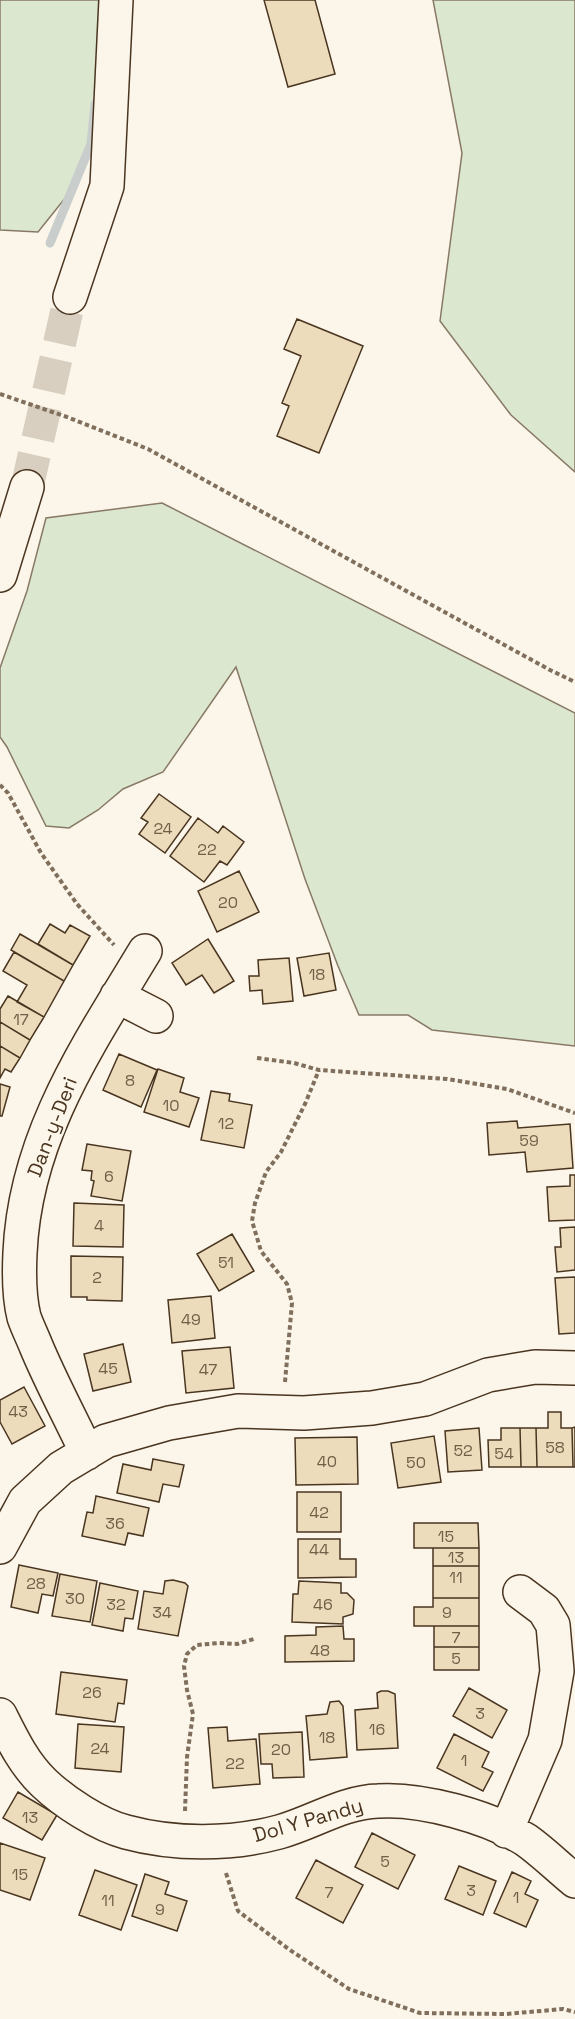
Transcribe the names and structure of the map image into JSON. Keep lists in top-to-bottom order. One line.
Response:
{"streets":{"street":["Dan-y-Deri","Dol Y Pandy"]},"house_numbers":["24","22","20","18","17","8","10","12","59","6","4","51","2","49","45","47","43","58","52","54","40","50","42","36","15","44","13","11","28","30","32","46","34","9","7","48","5","26","3","16","18","24","20","1","22","13","5","15","3","7","1","11","9"]}
